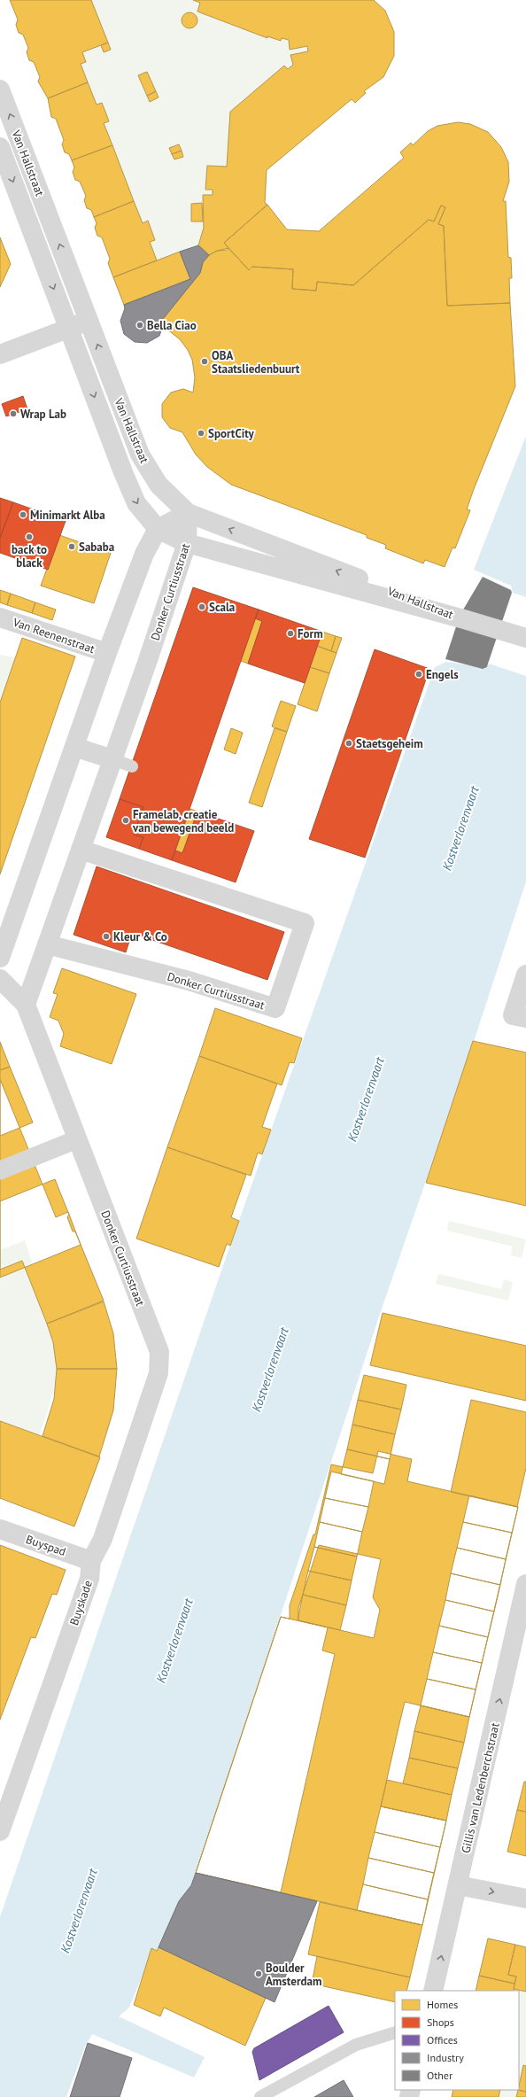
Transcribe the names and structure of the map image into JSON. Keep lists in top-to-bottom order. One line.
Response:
{"streets":{"street":["Van Hallstraat","Donker Curtiusstraat","Van Reenenstraat","Buyspad","Buyskade","Gillis van Ledenberchstraat"]},"crossings":[["Van Hallstraat","Donker Curtiusstraat"],["Donker Curtiusstraat","Buyskade"],["Buyspad","Buyskade"]],"one_way":["Gillis van Ledenberchstraat"],"water":["Kostverlorenvaart"],"places":["Bella Ciao","OBA Staatsliedenbuurt","Wrap Lab","SportCity","Minimarkt Alba","back to black","Sababa","Scala","Form","Engels","Staetsgeheim","Framelab, creatie van bewegend beeld","Kleur & Co","Boulder Amsterdam"],"legend":["Homes","Shops","Offices","Industry","Other"]}
